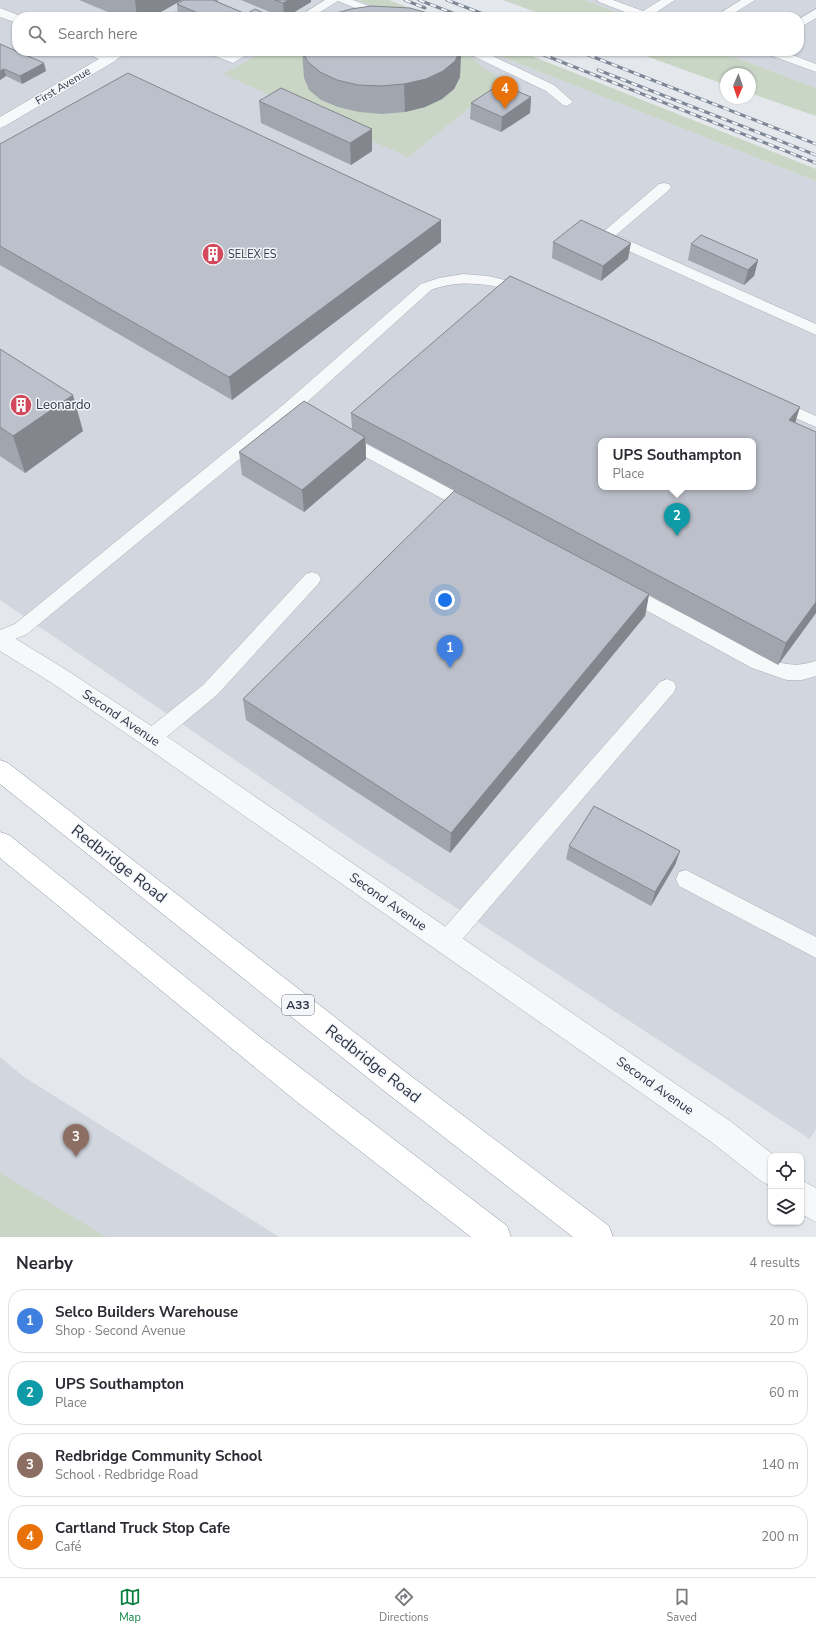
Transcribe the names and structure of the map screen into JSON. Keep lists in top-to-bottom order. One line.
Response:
{"streets":{"highway":["Redbridge Road","A33"],"street":["First Avenue","Second Avenue"]},"places":{"building":["SELEX ES","Leonardo"]},"north":"bottom","page":{"search":"Search here","pins":["4","2","1","3"],"popup":["UPS Southampton","Place"],"heading":["Nearby","4 results"],"list":[{"mark":"1","name":"Selco Builders Warehouse","note":"Shop · Second Avenue","value":"20 m"},{"mark":"2","name":"UPS Southampton","note":"Place","value":"60 m"},{"mark":"3","name":"Redbridge Community School","note":"School · Redbridge Road","value":"140 m"},{"mark":"4","name":"Cartland Truck Stop Cafe","note":"Café","value":"200 m"}],"nav":["Map","Directions","Saved"]}}
